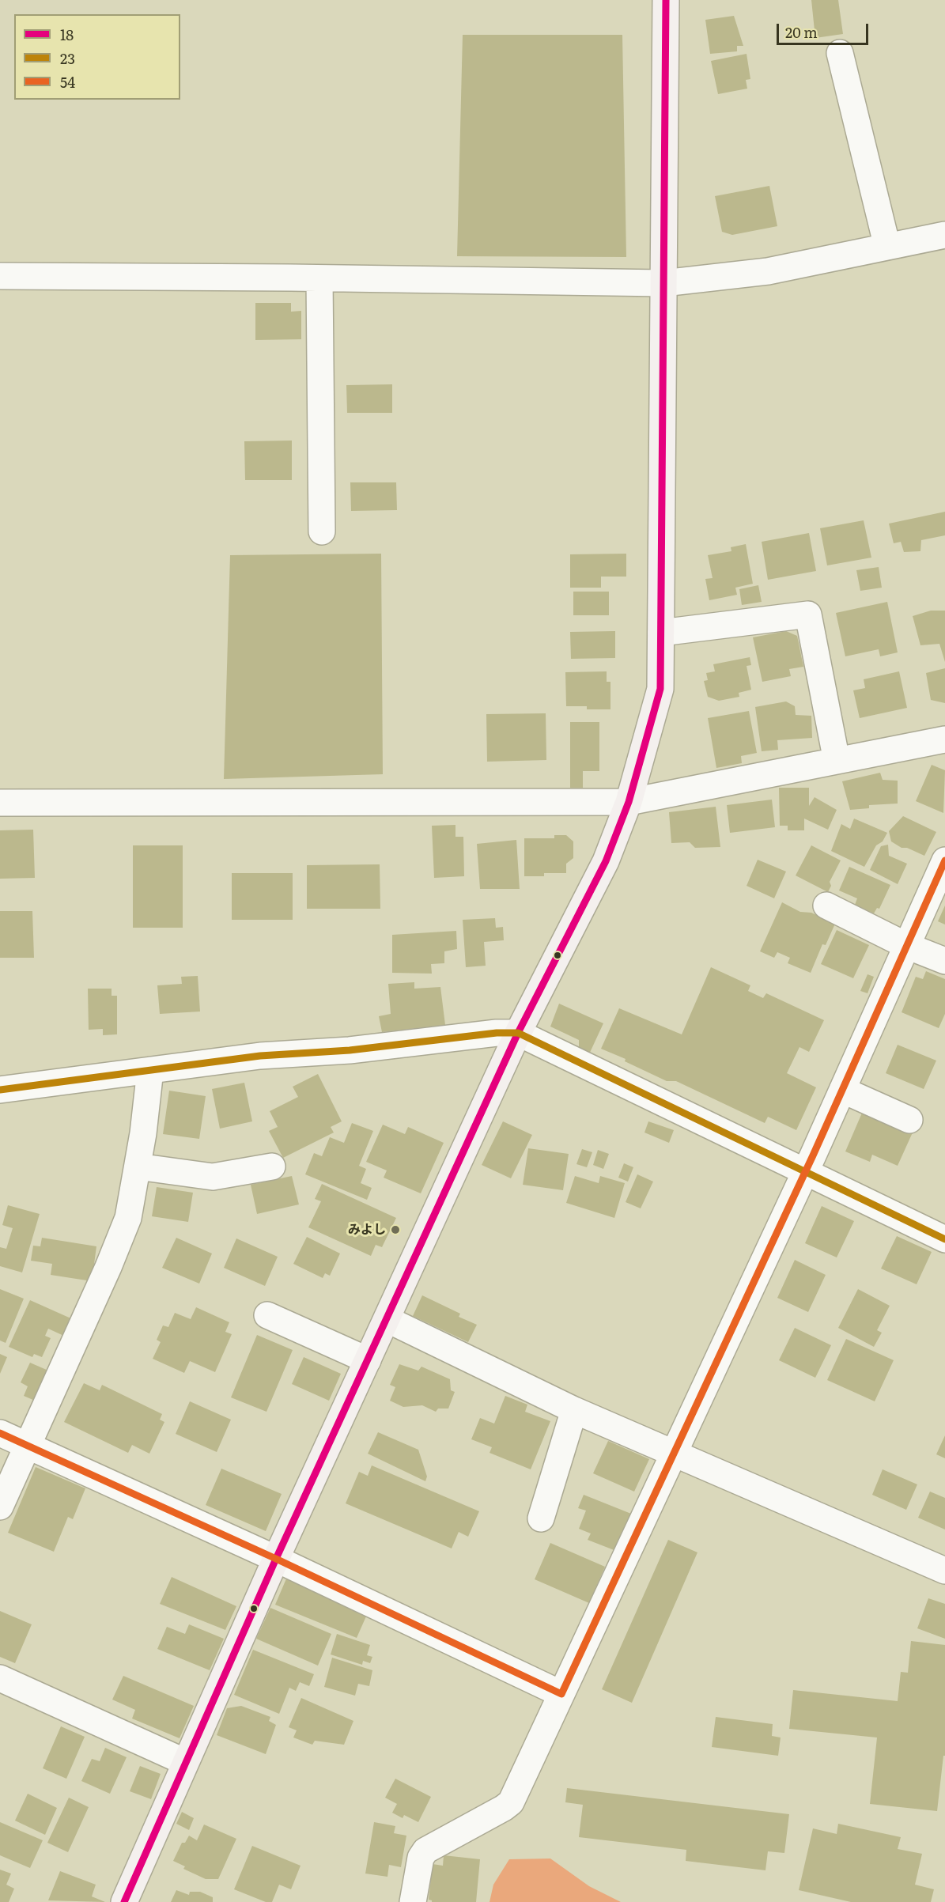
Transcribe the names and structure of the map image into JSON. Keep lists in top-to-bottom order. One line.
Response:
{"places":["みよし"],"lines":["transit line 18","transit line 54","transit line 23"],"legend":["18","23","54"],"scale_bar":"20 m"}
